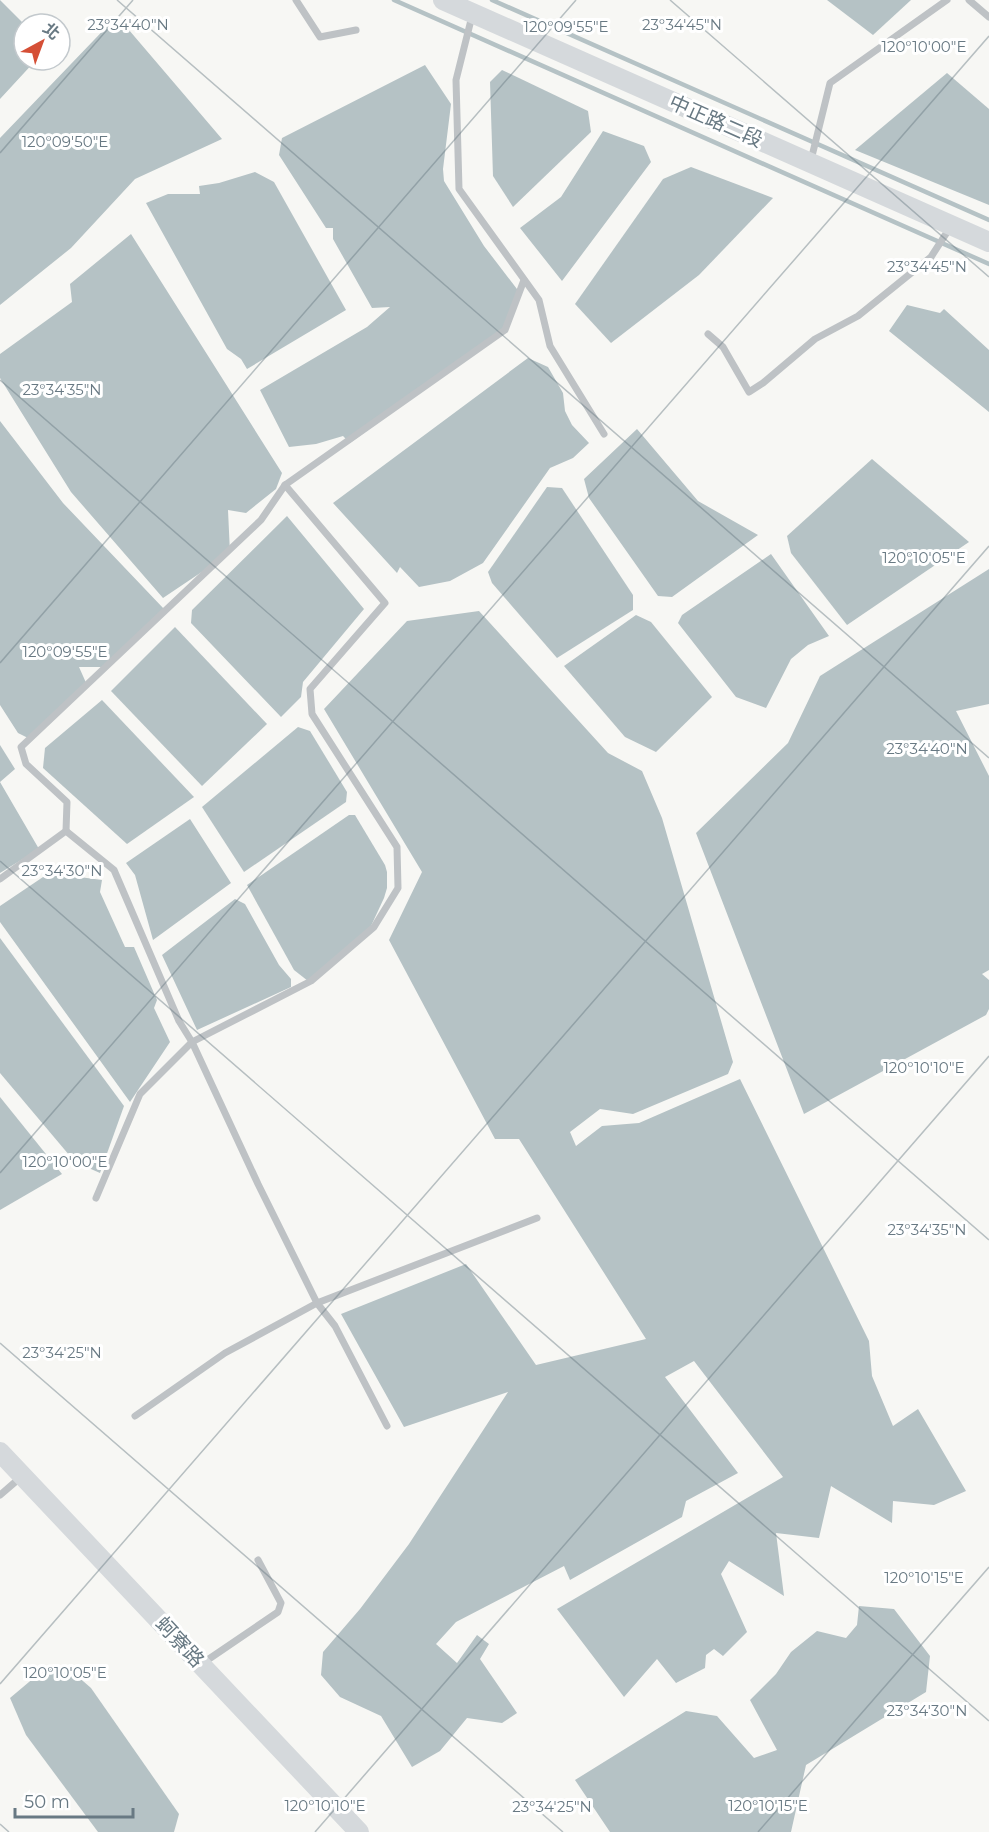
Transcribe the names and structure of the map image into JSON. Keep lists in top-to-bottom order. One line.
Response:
{"streets":{"main road":["中正路二段","蚵寮路"]},"scale_bar":"50 m","north":"top right","coordinates":["23°34'40\"N","23°34'45\"N","120°09'55\"E","120°10'00\"E","120°09'50\"E","23°34'35\"N","120°10'05\"E","23°34'30\"N","120°10'10\"E","23°34'25\"N","120°10'15\"E"]}
